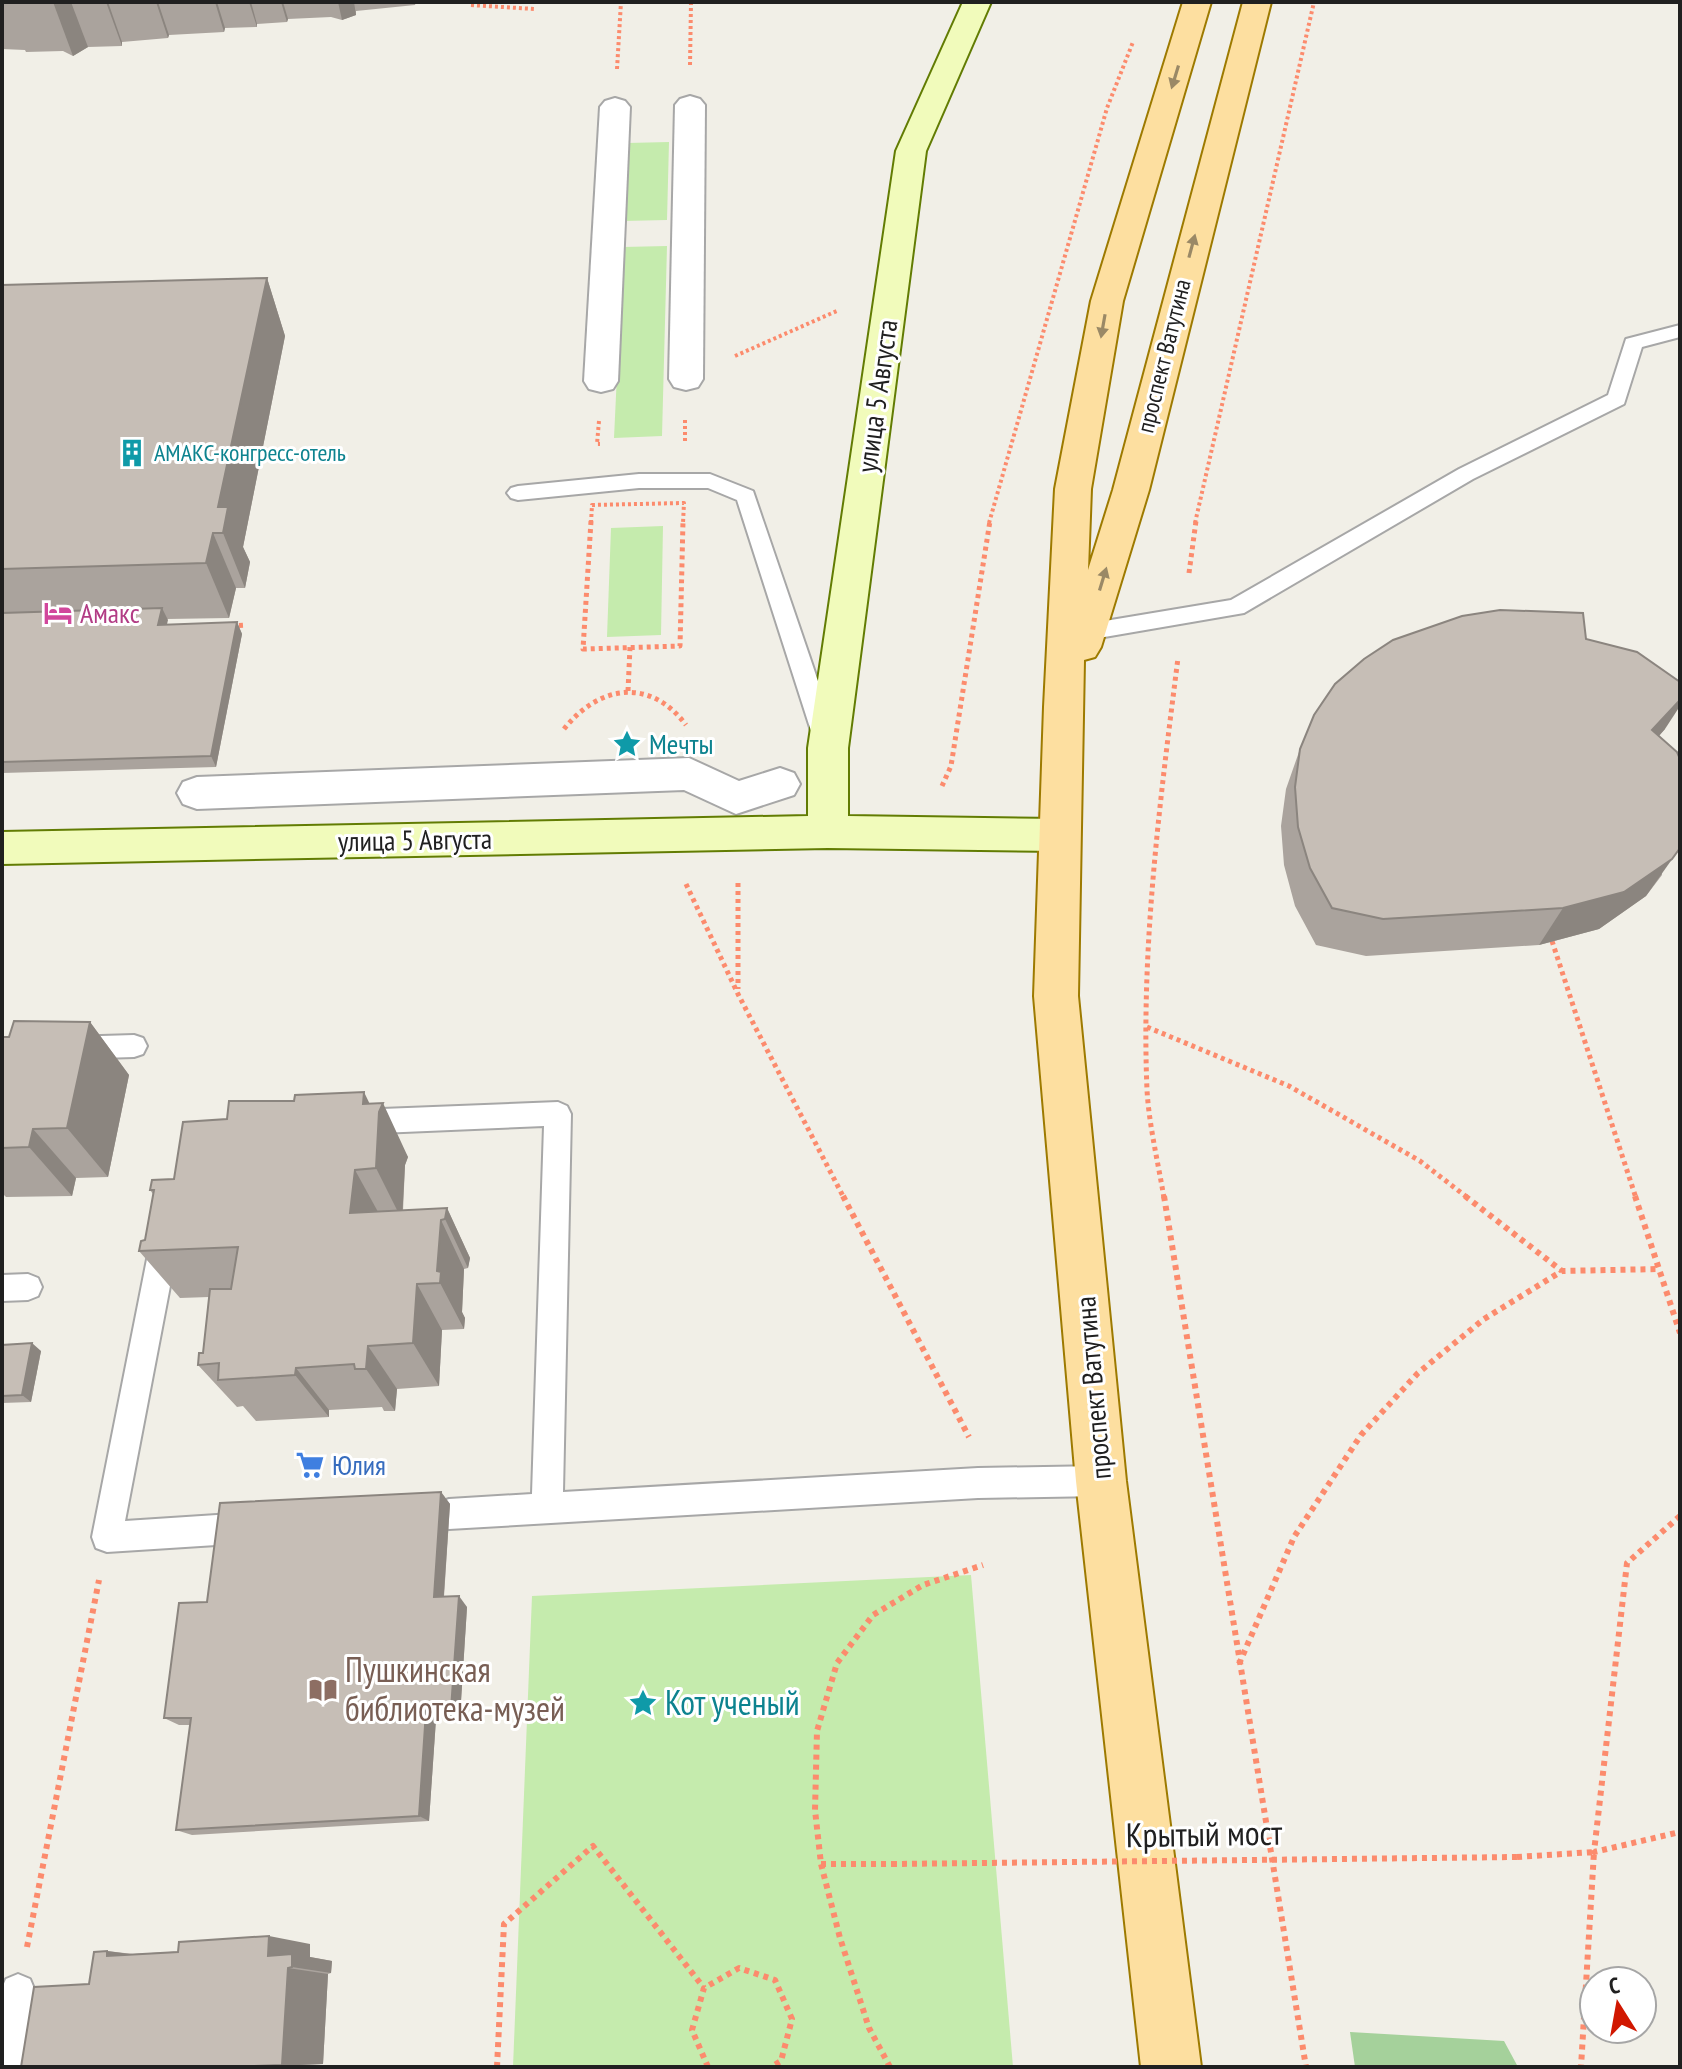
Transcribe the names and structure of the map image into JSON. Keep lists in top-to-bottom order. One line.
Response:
{"streets":{"main road":["проспект Ватутина"],"street":["улица 5 Августа"],"path":["Крытый мост"]},"crossings":[["проспект Ватутина","улица 5 Августа"]],"places":{"building":["АМАКС-конгресс-отель"],"hotel":["Амакс"],"place":["Мечты","Кот ученый"],"supermarket":["Юлия"],"library":["Пушкинская библиотека-музей"]},"north":"top"}
